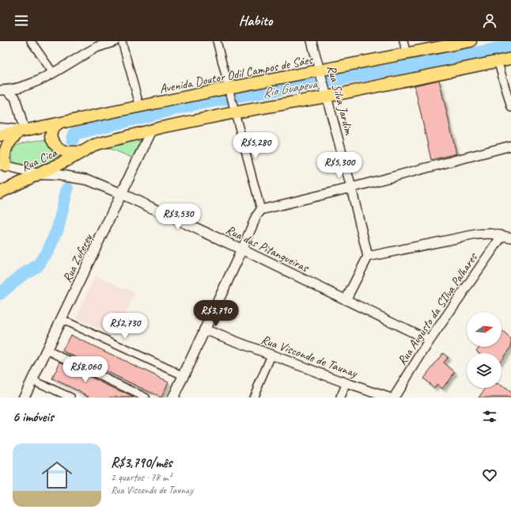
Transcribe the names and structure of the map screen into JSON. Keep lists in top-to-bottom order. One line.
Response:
{"streets":{"main road":["Avenida Doutor Odil Campos de Sáes","Rua Cica","Rua das Pitangueiras","Rua Zuferey"],"street":["Rua Silva Jardim","Rua Augusto da SIlva Palhares","Rua Visconde de Taunay"]},"crossings":[["Avenida Doutor Odil Campos de Sáes","Rua Silva Jardim"],["Rua Cica","Rua das Pitangueiras"],["Rua das Pitangueiras","Rua Zuferey"],["Rua das Pitangueiras","Rua Augusto da SIlva Palhares"]],"water":["Rio Guapeva"],"north":"right","page":{"header":"Habito","price":["R$5,280","R$5,300","R$3,530","R$3,790","R$2,730","R$8,060"],"heading":"6 imóveis","list":[{"name":"R$3,790/mês","note":"2 quartos · 78 m² · Rua Visconde de Taunay"}]}}
